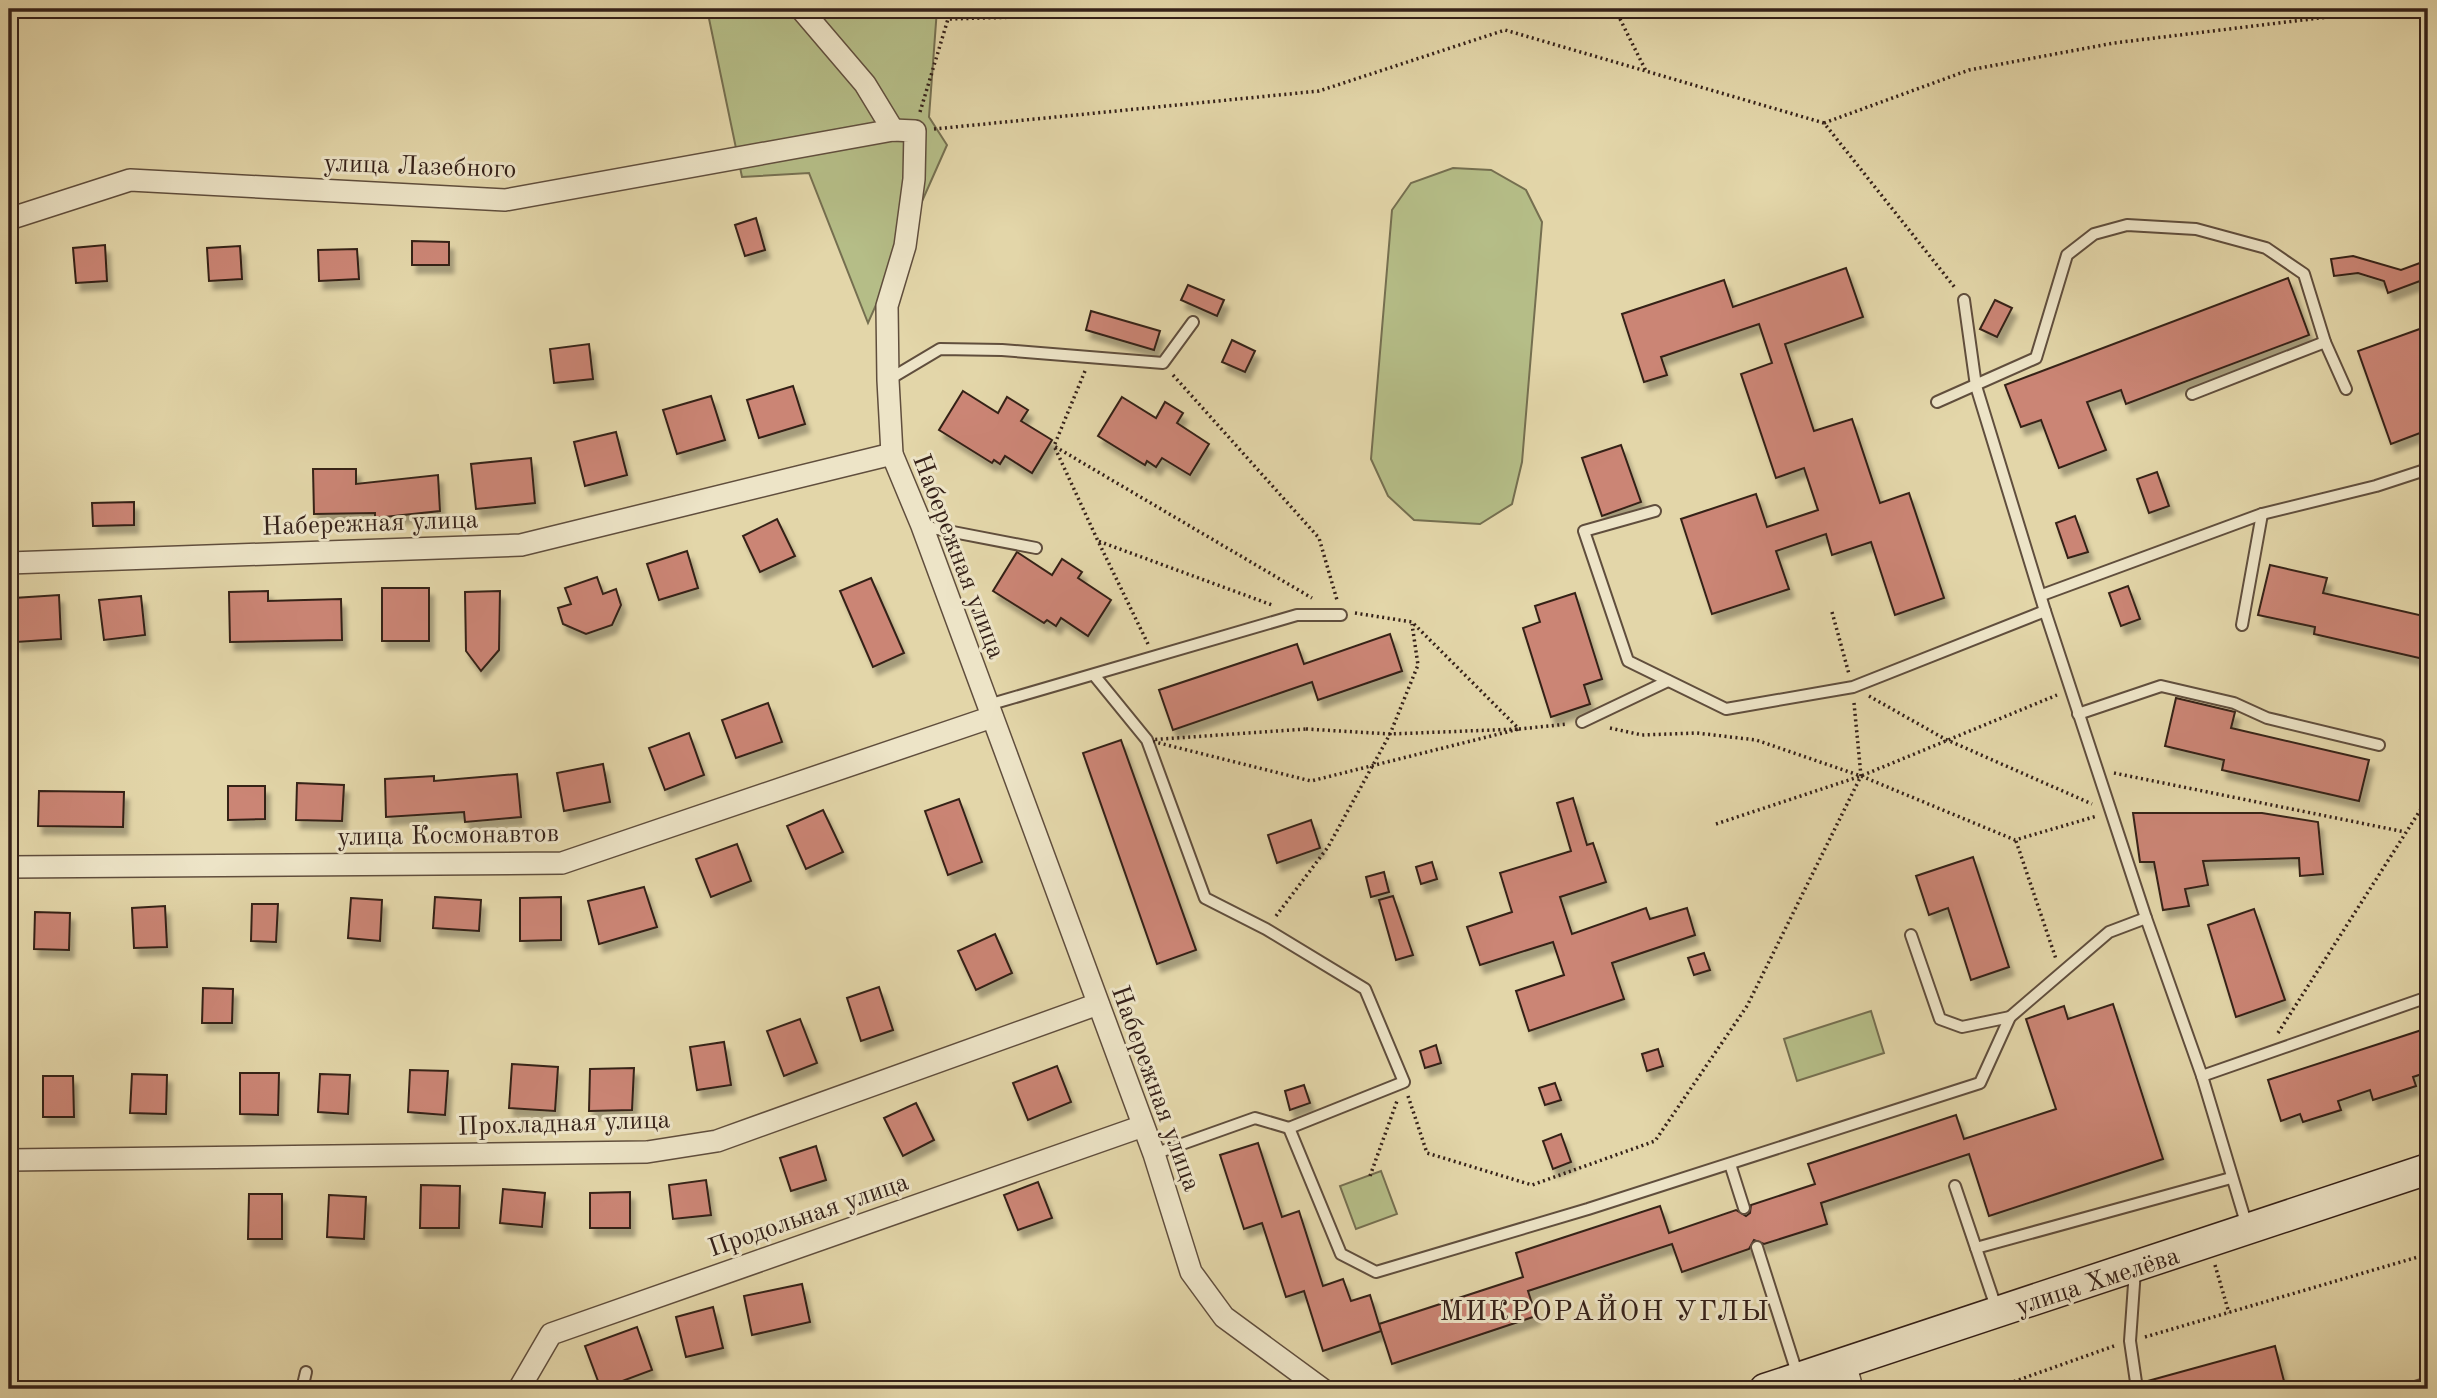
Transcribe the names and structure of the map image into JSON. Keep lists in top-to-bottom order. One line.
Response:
{"streets":{"main road":["улица Хмелёва"],"street":["улица Лазебного","Набережная улица","улица Космонавтов","Прохладная улица","Продольная улица"]},"crossings":[["Набережная улица","улица Космонавтов"],["Набережная улица","Прохладная улица"],["Набережная улица","Продольная улица"]],"districts":["МИКРОРАЙОН УГЛЫ"]}
